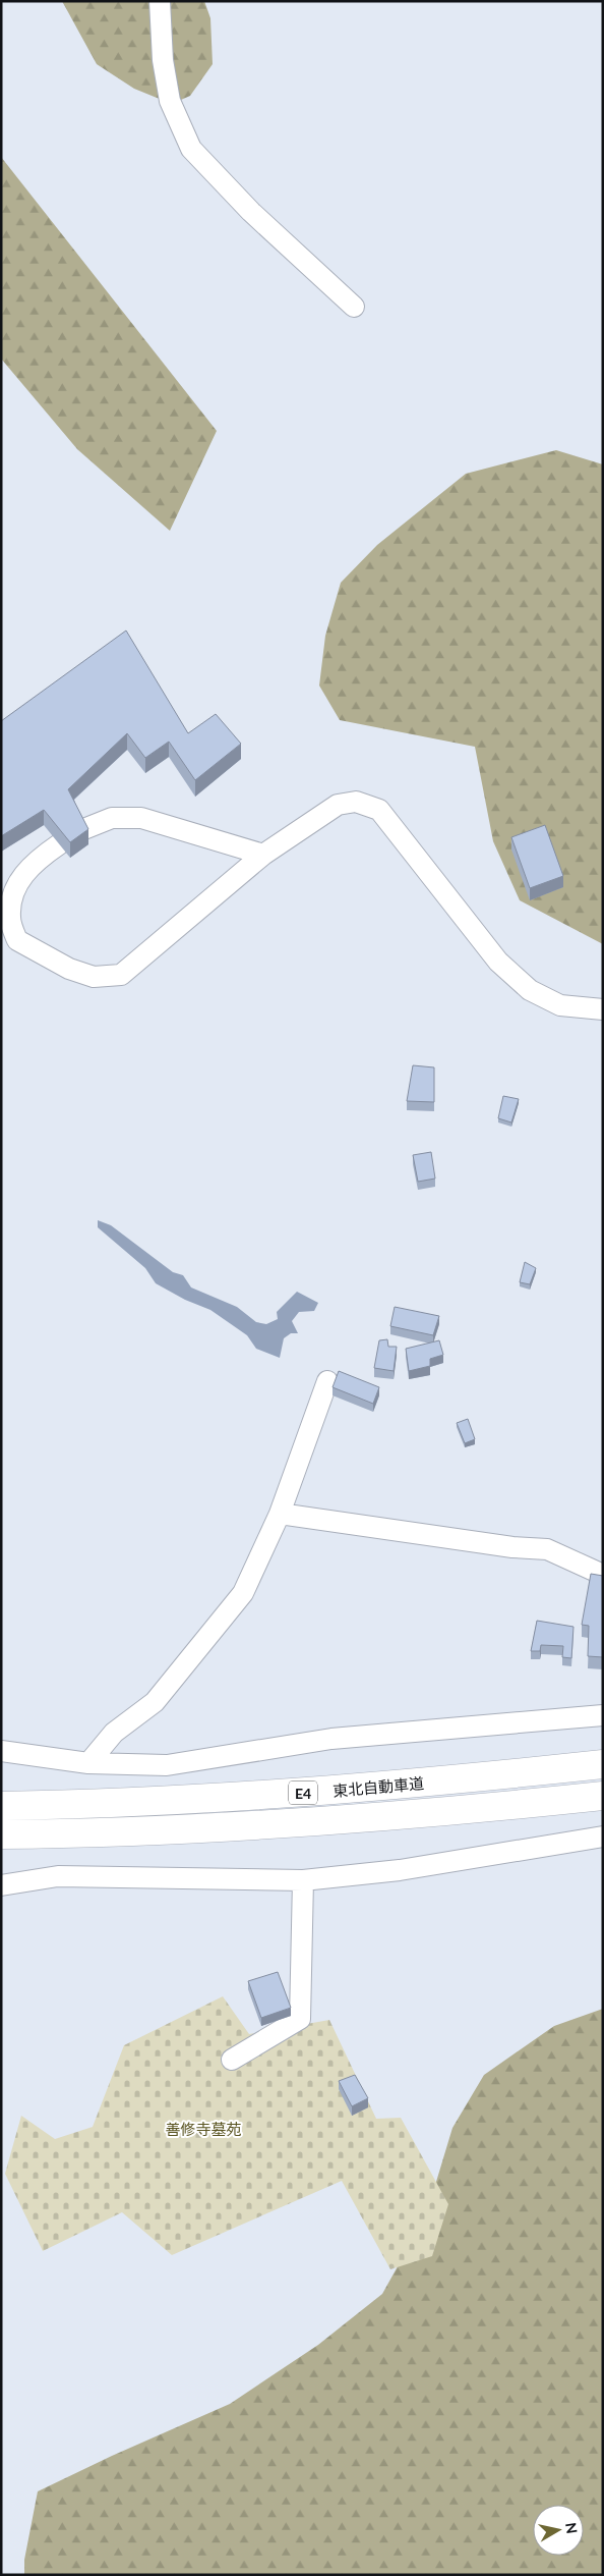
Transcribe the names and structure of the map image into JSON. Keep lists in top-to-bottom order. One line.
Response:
{"streets":{"highway":["東北自動車道","E4"]},"parks":["善修寺墓苑"],"north":"right"}
